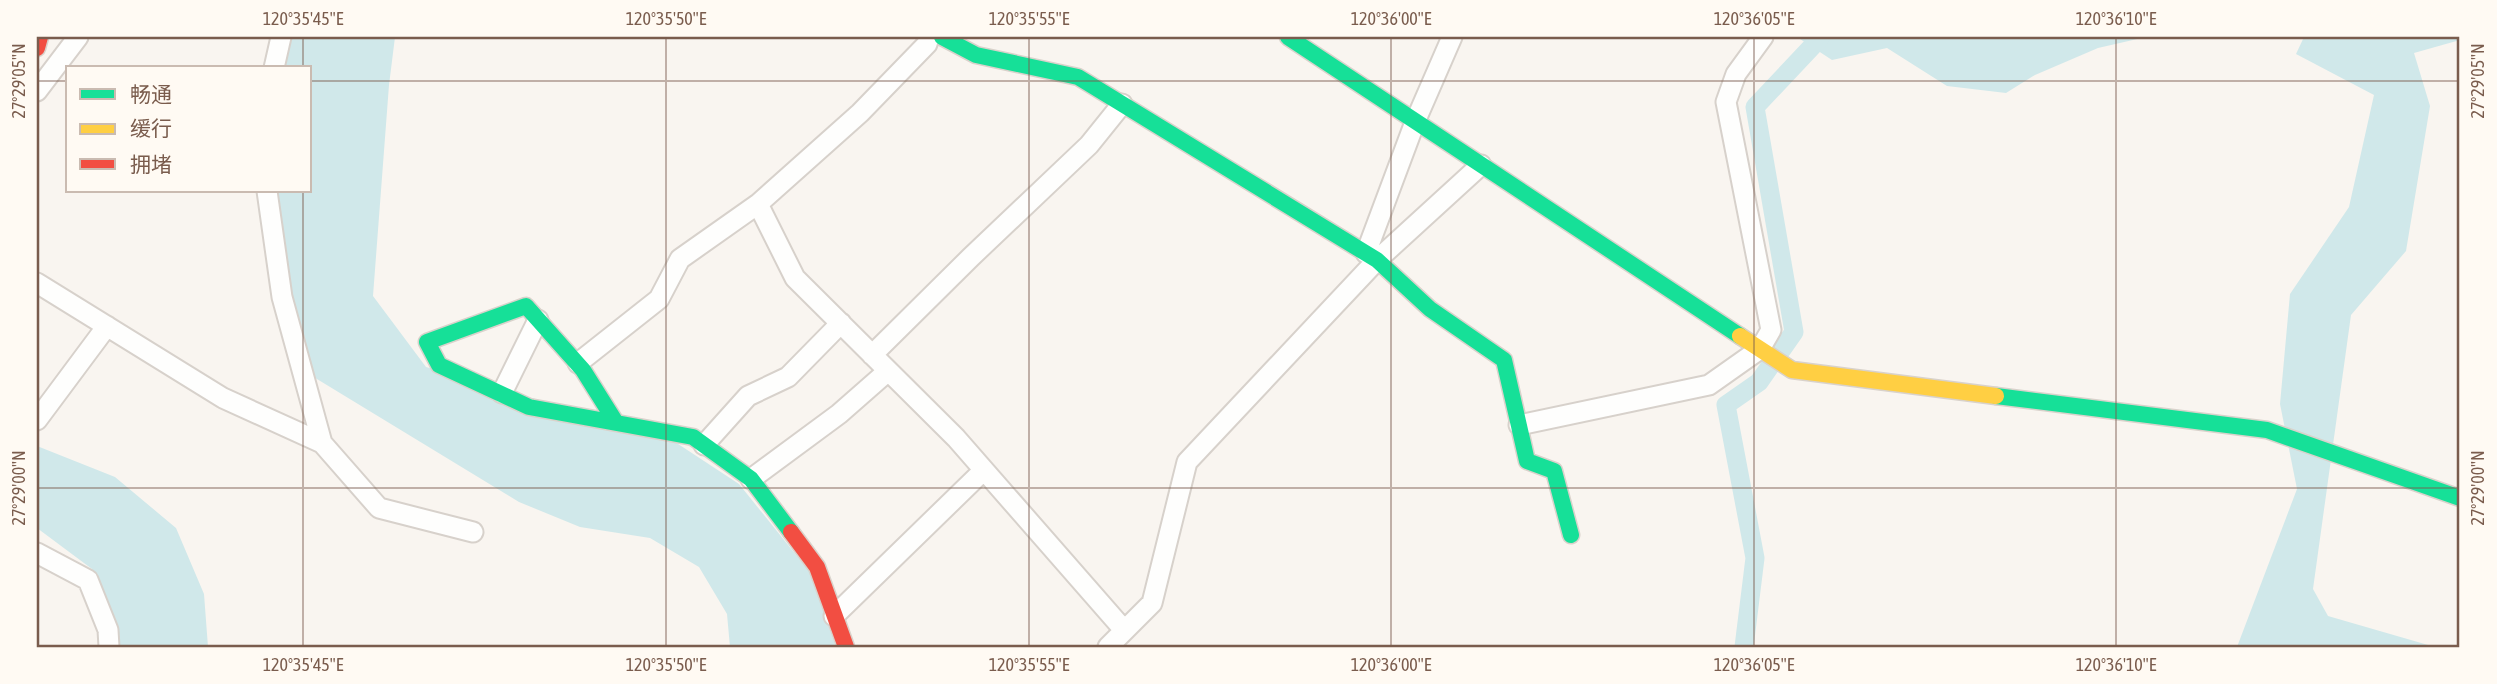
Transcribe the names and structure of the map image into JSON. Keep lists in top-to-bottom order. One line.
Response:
{"legend":["畅通","缓行","拥堵"],"coordinates":["120°35'45\"E","120°35'50\"E","120°35'55\"E","120°36'00\"E","120°36'05\"E","120°36'10\"E","27°29'05\"N","27°29'00\"N"]}
